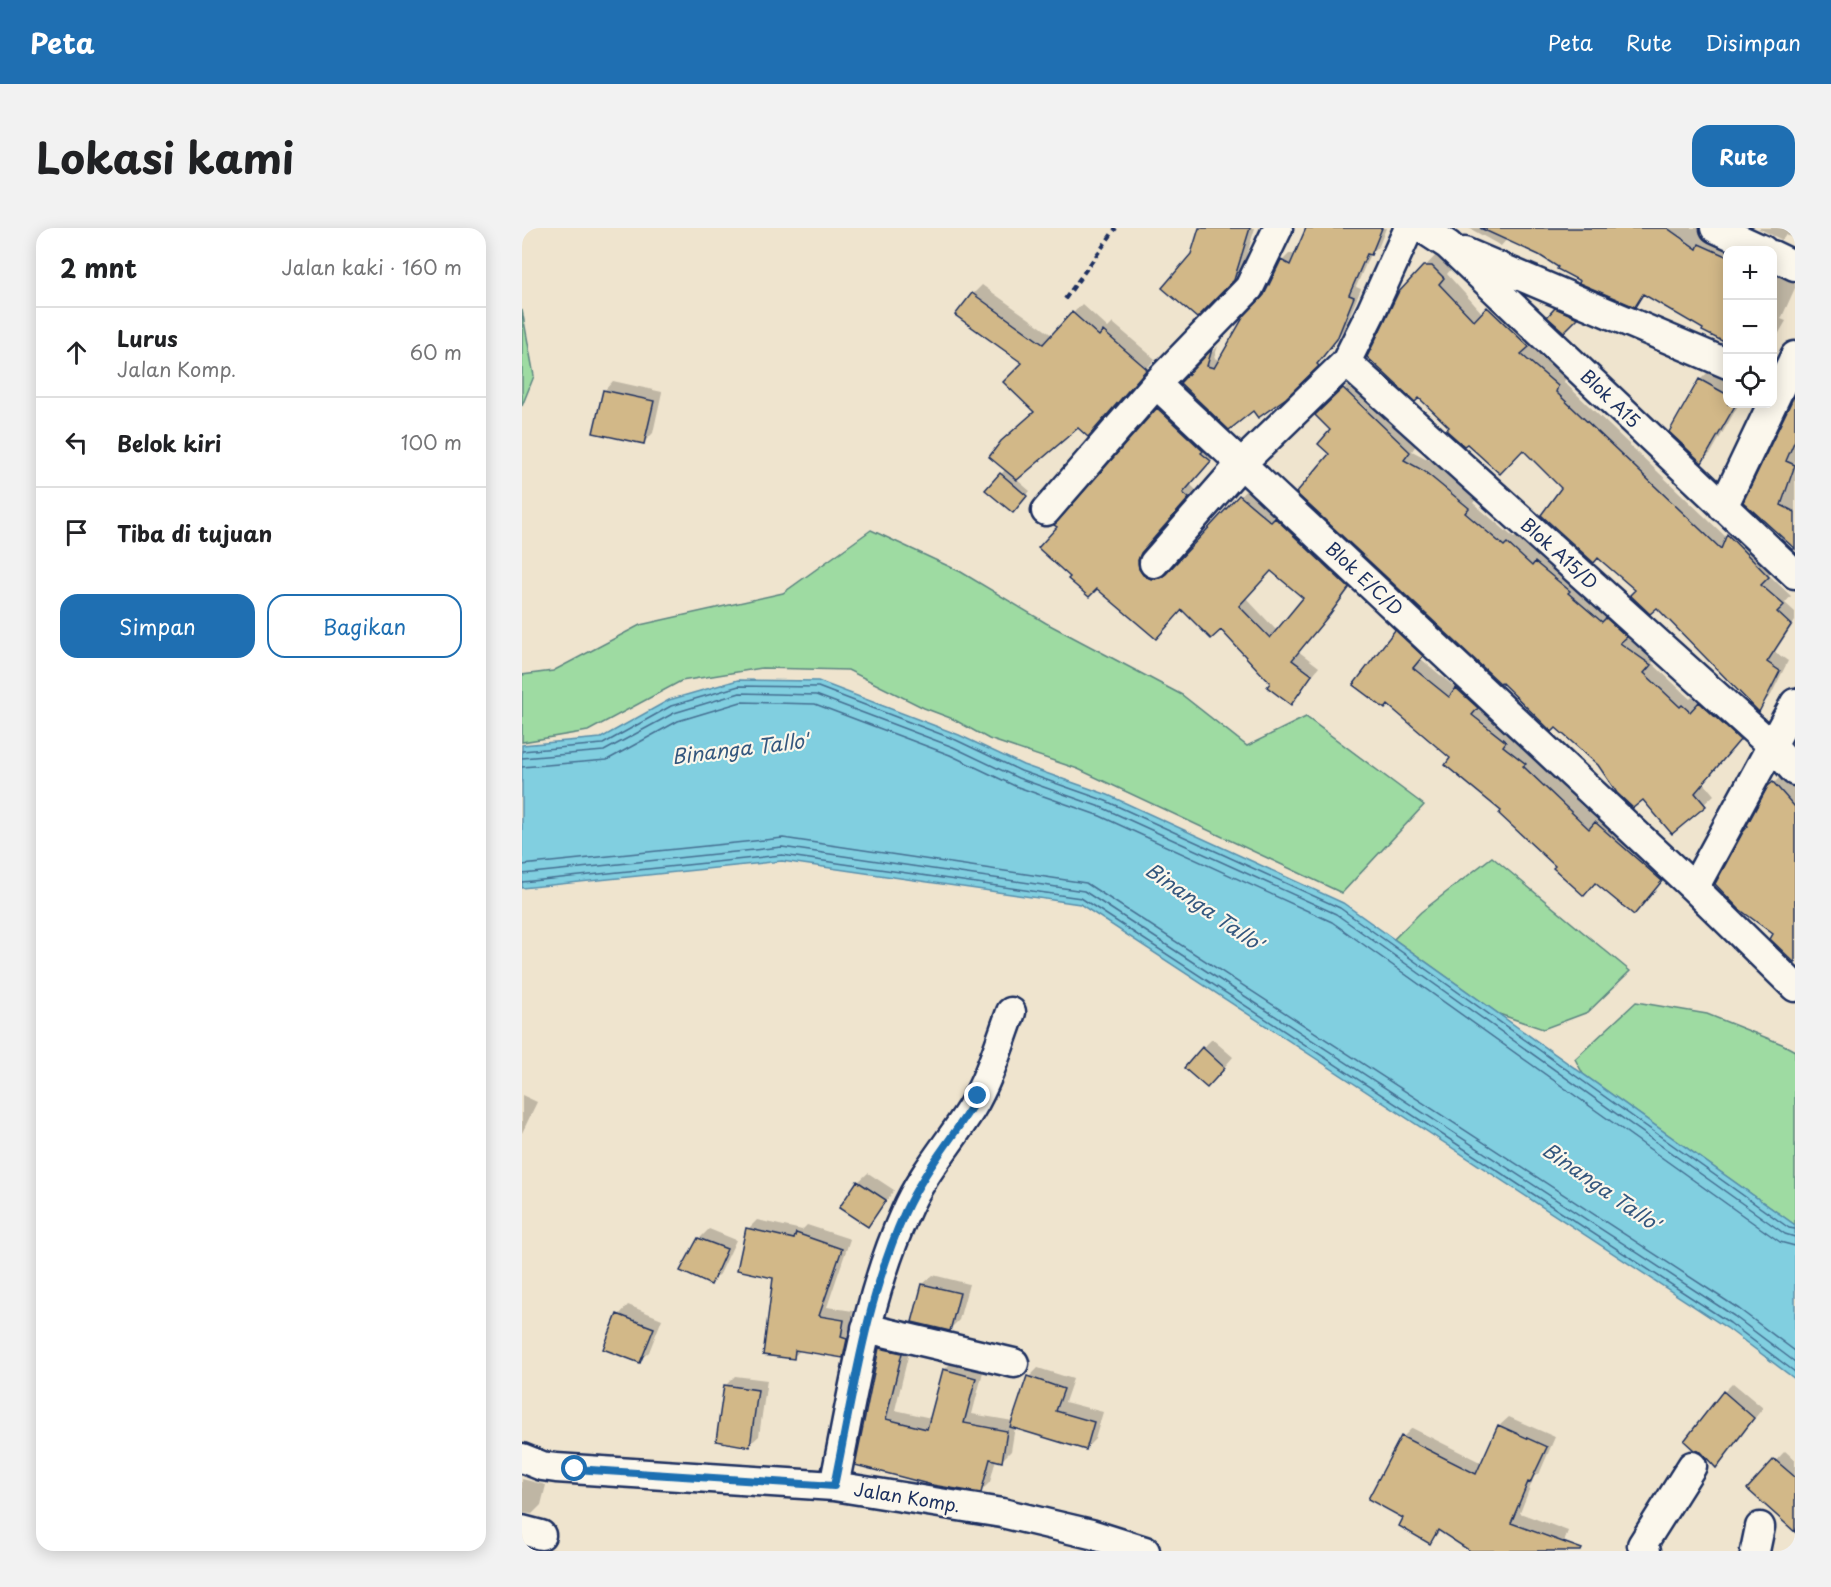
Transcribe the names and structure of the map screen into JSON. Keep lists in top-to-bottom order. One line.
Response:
{"streets":{"street":["Blok A15","Blok A15/D","Blok E/C/D","Jalan Komp."]},"water":["Binanga Tallo'"],"page":{"header":"Peta","nav":["Peta","Rute","Disimpan"],"title":"Lokasi kami","buttons":["Rute",["Simpan","Bagikan"]],"heading":["2 mnt","Jalan kaki · 160 m"],"map_buttons":["+","−"],"list":[["Lurus","Jalan Komp.","60 m"],["Belok kiri","100 m"],"Tiba di tujuan"]}}
